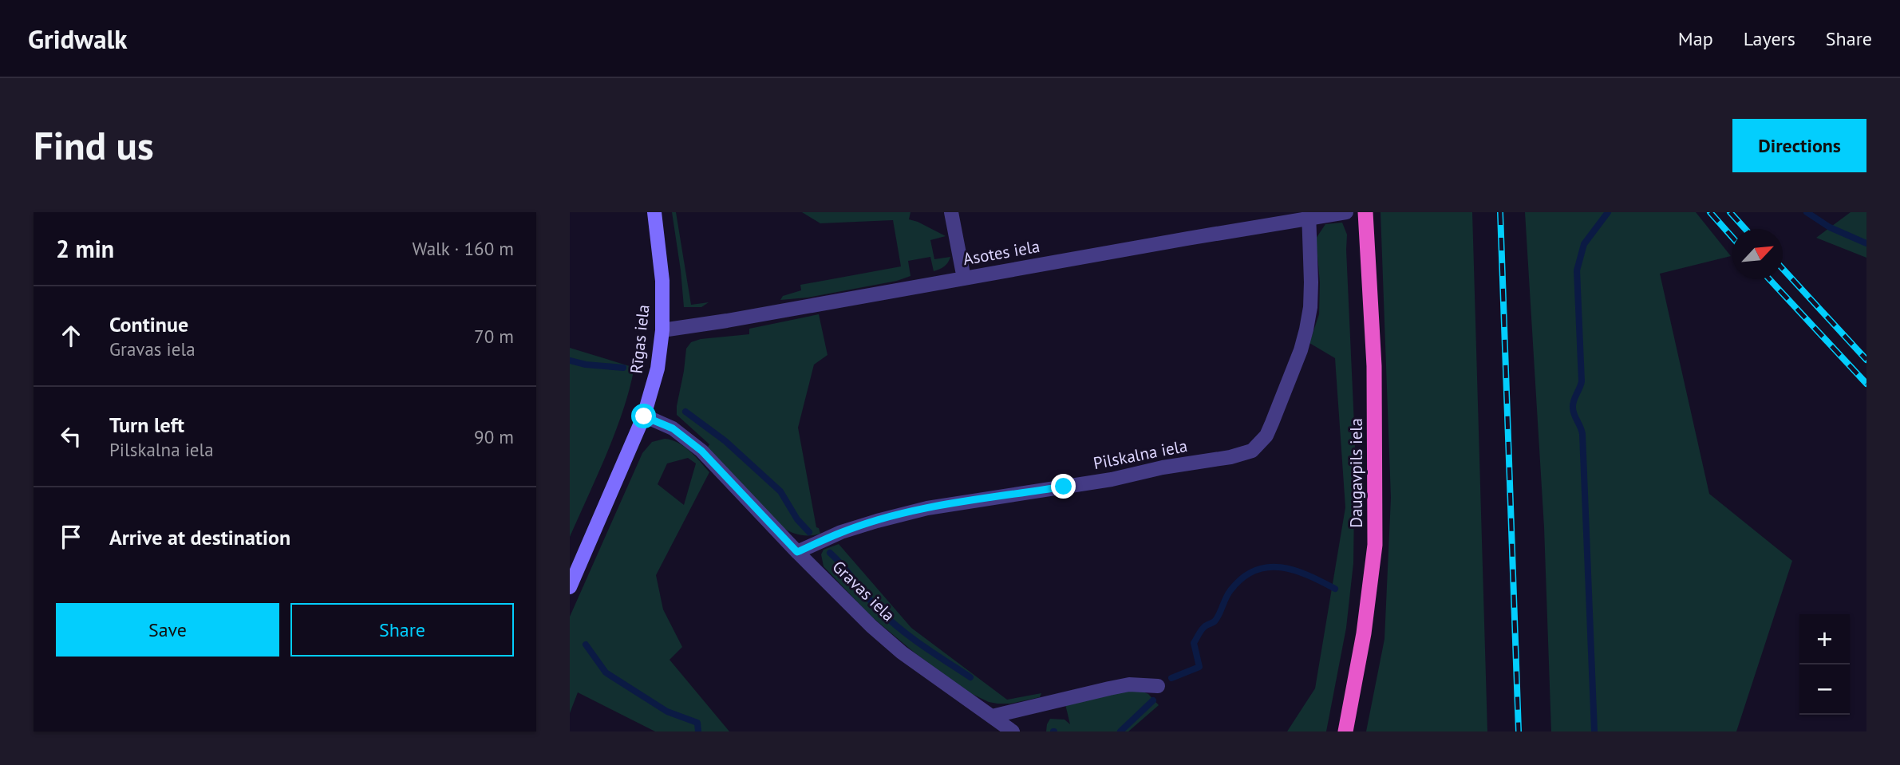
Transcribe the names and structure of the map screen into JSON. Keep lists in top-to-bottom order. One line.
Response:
{"streets":{"highway":["Daugavpils iela"],"main road":["Rīgas iela"],"street":["Asotes iela","Pilskalna iela","Gravas iela"]},"crossings":[["Asotes iela","Rīgas iela"],["Asotes iela","Pilskalna iela"],["Rīgas iela","Gravas iela"],["Pilskalna iela","Gravas iela"]],"north":"top right","page":{"header":"Gridwalk","nav":["Map","Layers","Share"],"buttons":["Directions",["Save","Share"]],"title":"Find us","heading":["2 min","Walk · 160 m"],"list":[["Continue","Gravas iela","70 m"],["Turn left","Pilskalna iela","90 m"],"Arrive at destination"],"map_buttons":["+","−"]}}
